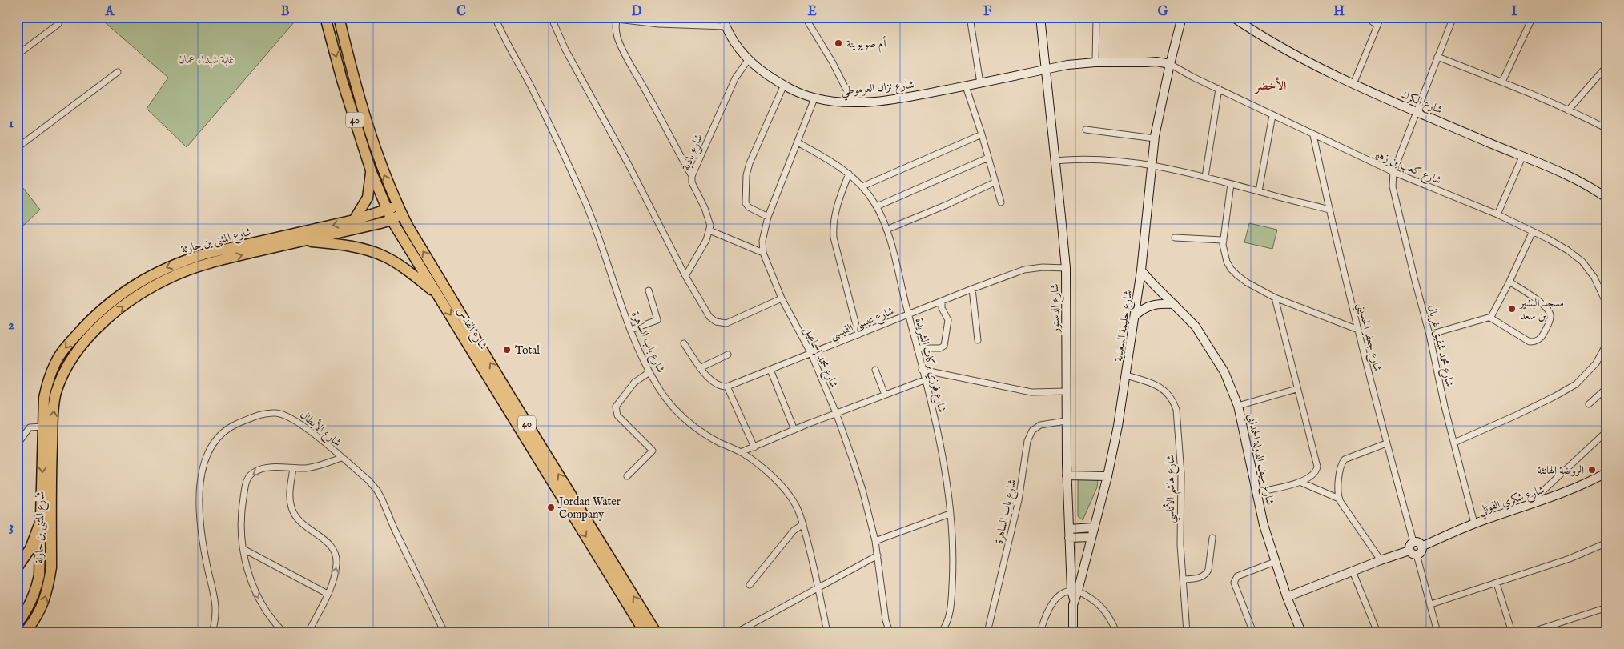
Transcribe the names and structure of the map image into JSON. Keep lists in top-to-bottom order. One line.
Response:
{"streets":{"highway":["40","شارع المثنى بن حارثة","شارع القدس"],"street":["شارع نزال العرموطي","شارع الكرك","شارع بادية","شارع كعب بن زهير","شارع الدستور","شارع عيسى القيسي","شارع حليمة السعدية","شارع جعفر الحسيني","شارع باب الساهرة","شارع محمد شفيق غربال","شارع محمد إسماعيل","شارع فوزي بركات الشريدة","شارع الأبطال","شارع سيف الدولة الحمداني","شارع هاشم الأتاسي","شارع شكري القوتلي"]},"crossings":[["شارع نزال العرموطي","شارع بادية"],["شارع نزال العرموطي","شارع كعب بن زهير"],["شارع نزال العرموطي","شارع الدستور"],["شارع نزال العرموطي","شارع حليمة السعدية"],["شارع نزال العرموطي","شارع محمد إسماعيل"],["شارع بادية","شارع محمد إسماعيل"],["شارع كعب بن زهير","شارع حليمة السعدية"],["شارع كعب بن زهير","شارع جعفر الحسيني"],["شارع كعب بن زهير","شارع محمد شفيق غربال"],["شارع المثنى بن حارثة","شارع القدس"],["شارع الدستور","شارع عيسى القيسي"],["شارع الدستور","شارع حليمة السعدية"],["شارع الدستور","شارع باب الساهرة"],["شارع عيسى القيسي","شارع محمد إسماعيل"],["شارع عيسى القيسي","شارع فوزي بركات الشريدة"],["شارع حليمة السعدية","شارع سيف الدولة الحمداني"],["شارع حليمة السعدية","شارع هاشم الأتاسي"],["شارع جعفر الحسيني","شارع شكري القوتلي"],["شارع محمد شفيق غربال","شارع شكري القوتلي"],["شارع محمد إسماعيل","شارع فوزي بركات الشريدة"]],"districts":["الأخضر"],"parks":["غابة شهداء عمان"],"places":["أم صويوينة","مسجد البشير بن سعد","Total","الروضة الهانئة","Jordan Water Company"],"grid":{"columns":["A","B","C","D","E","F","G","H","I"],"rows":["1","2","3"]}}
